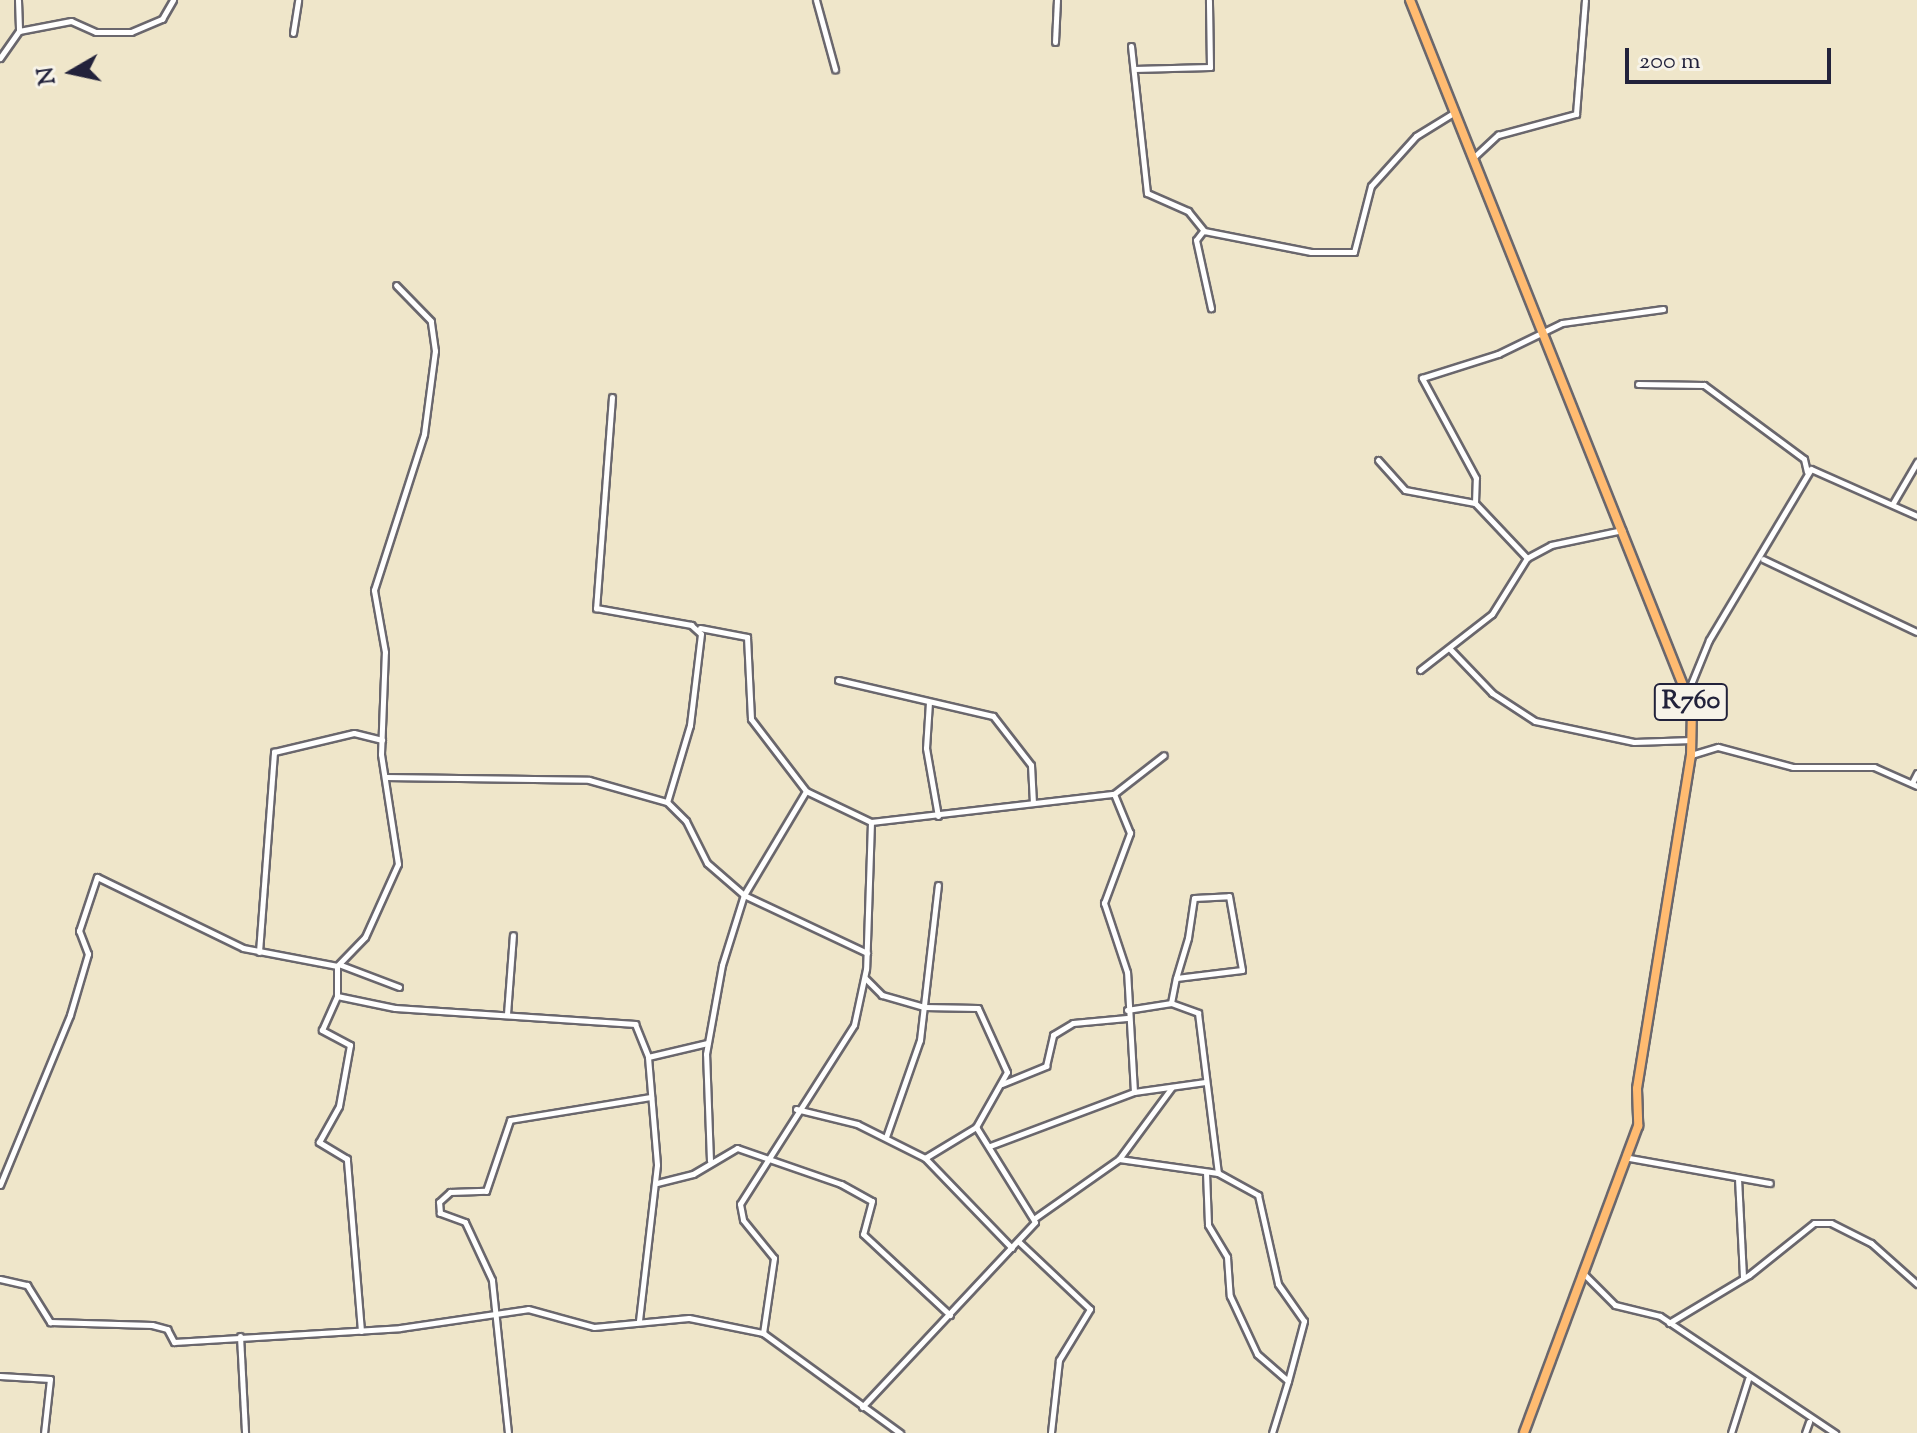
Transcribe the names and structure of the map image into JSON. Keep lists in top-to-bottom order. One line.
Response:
{"streets":{"main road":["R760"]},"scale_bar":"200 m","north":"left"}
